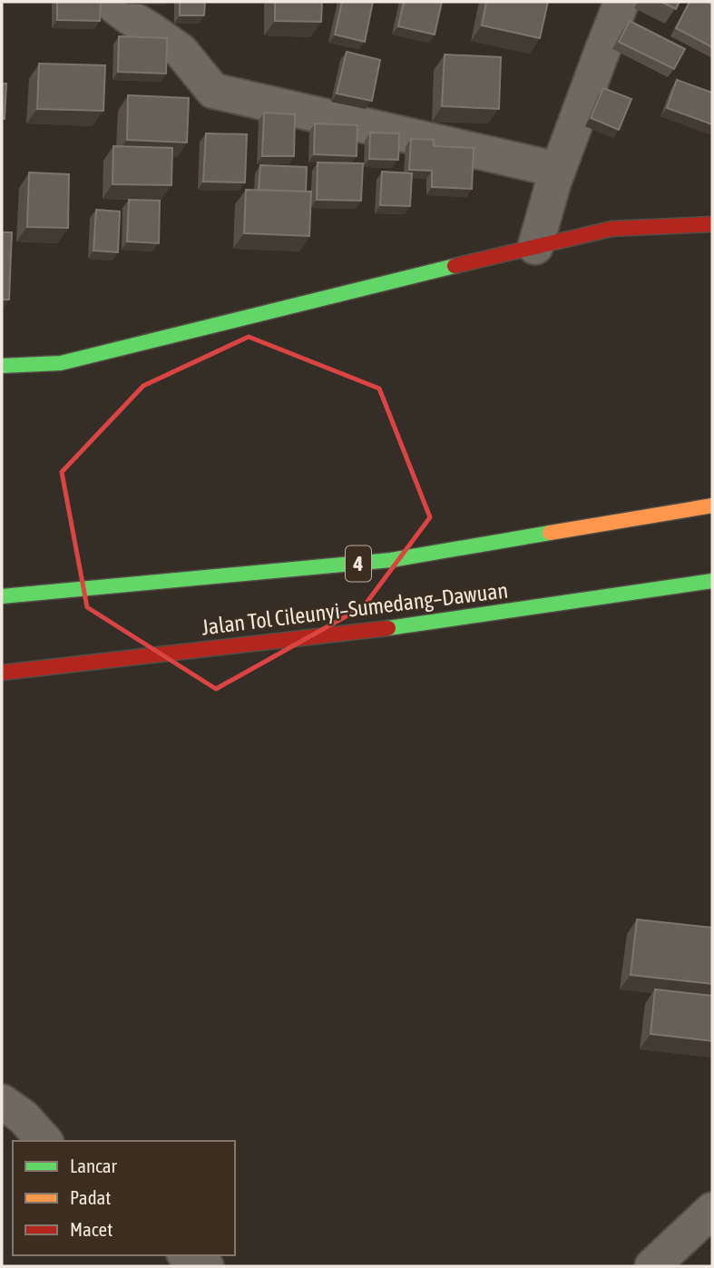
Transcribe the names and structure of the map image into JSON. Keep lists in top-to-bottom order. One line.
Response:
{"streets":{"main road":["4","Jalan Tol Cileunyi–Sumedang–Dawuan"]},"legend":["Lancar","Padat","Macet"]}
